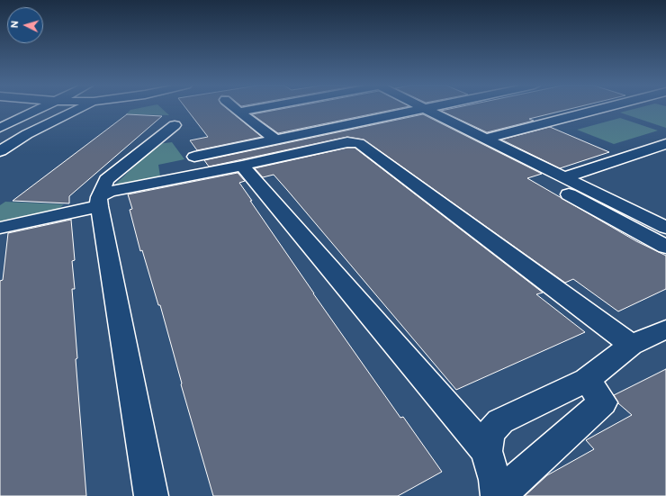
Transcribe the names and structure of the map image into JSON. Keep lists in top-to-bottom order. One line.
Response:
{"north":"left"}
